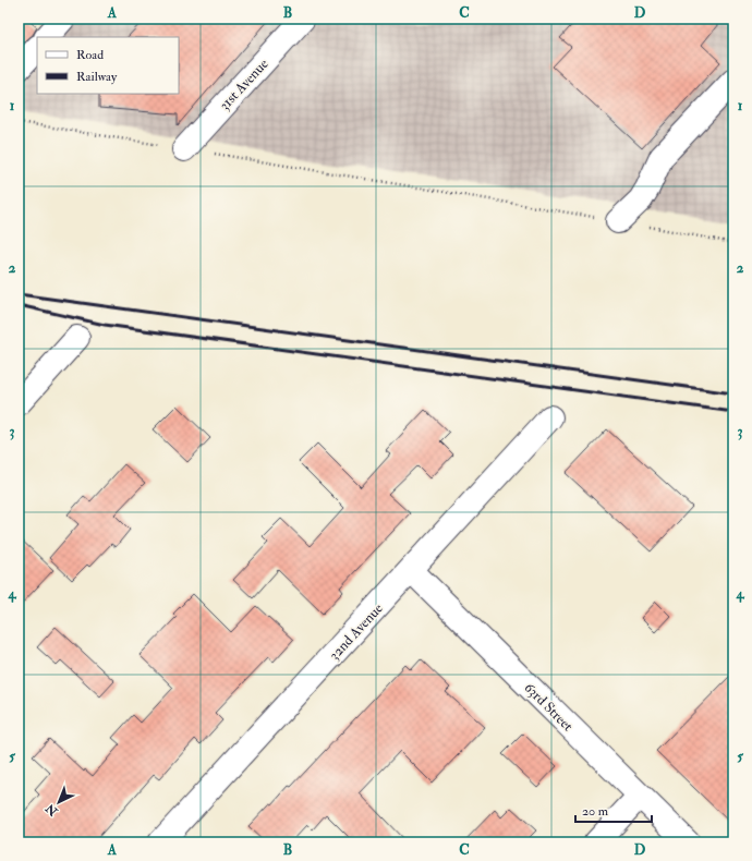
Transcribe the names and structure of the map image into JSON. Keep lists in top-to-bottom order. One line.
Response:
{"streets":{"street":["31st Avenue","32nd Avenue","63rd Street"]},"crossings":[["32nd Avenue","63rd Street"]],"legend":["Road","Railway"],"scale_bar":"20 m","north":"bottom left","grid":{"columns":["A","B","C","D"],"rows":["1","2","3","4","5"]}}
